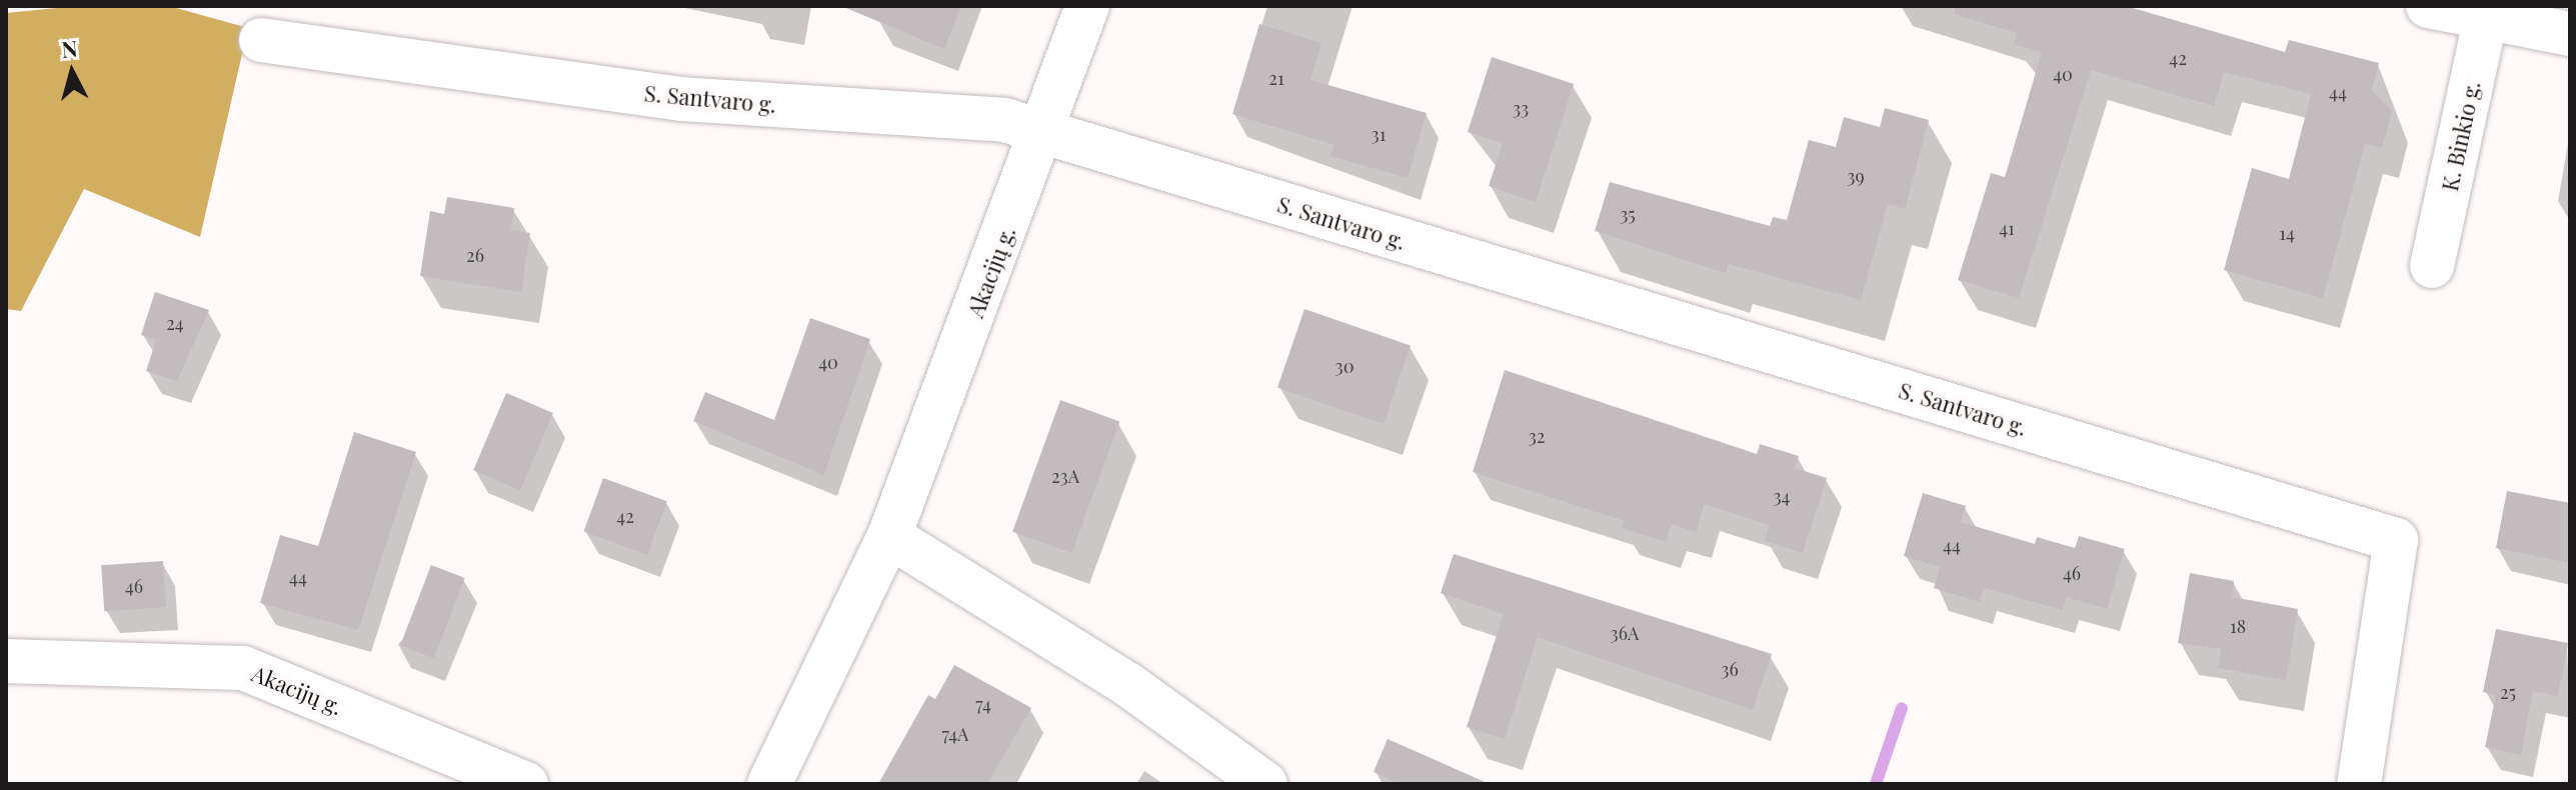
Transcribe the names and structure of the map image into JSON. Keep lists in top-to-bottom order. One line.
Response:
{"streets":{"street":["S. Santvaro g.","K. Binkio g.","Akacijų g."]},"crossings":[["S. Santvaro g.","Akacijų g."]],"house_numbers":["42","40","21","44","33","31","39","35","41","14","26","24","40","30","32","23A","34","42","44","46","44","46","18","36A","36","25","74","74A"],"north":"top"}
